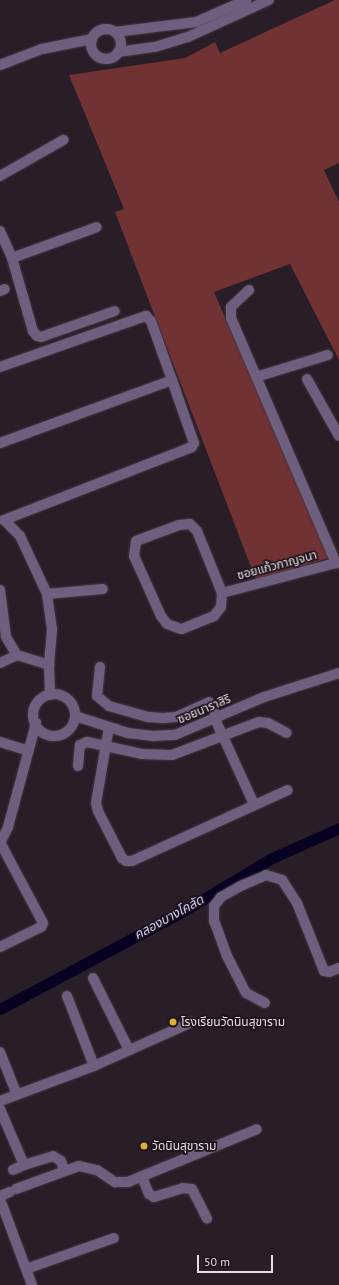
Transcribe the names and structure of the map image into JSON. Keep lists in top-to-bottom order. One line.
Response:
{"streets":{"street":["ซอยแก้วกาญจนา","ซอยนาราสิริ"]},"water":["คลองบางโคลัด"],"places":["โรงเรียนวัดนินสุขาราม","วัดนินสุขาราม"],"scale_bar":"50 m"}
